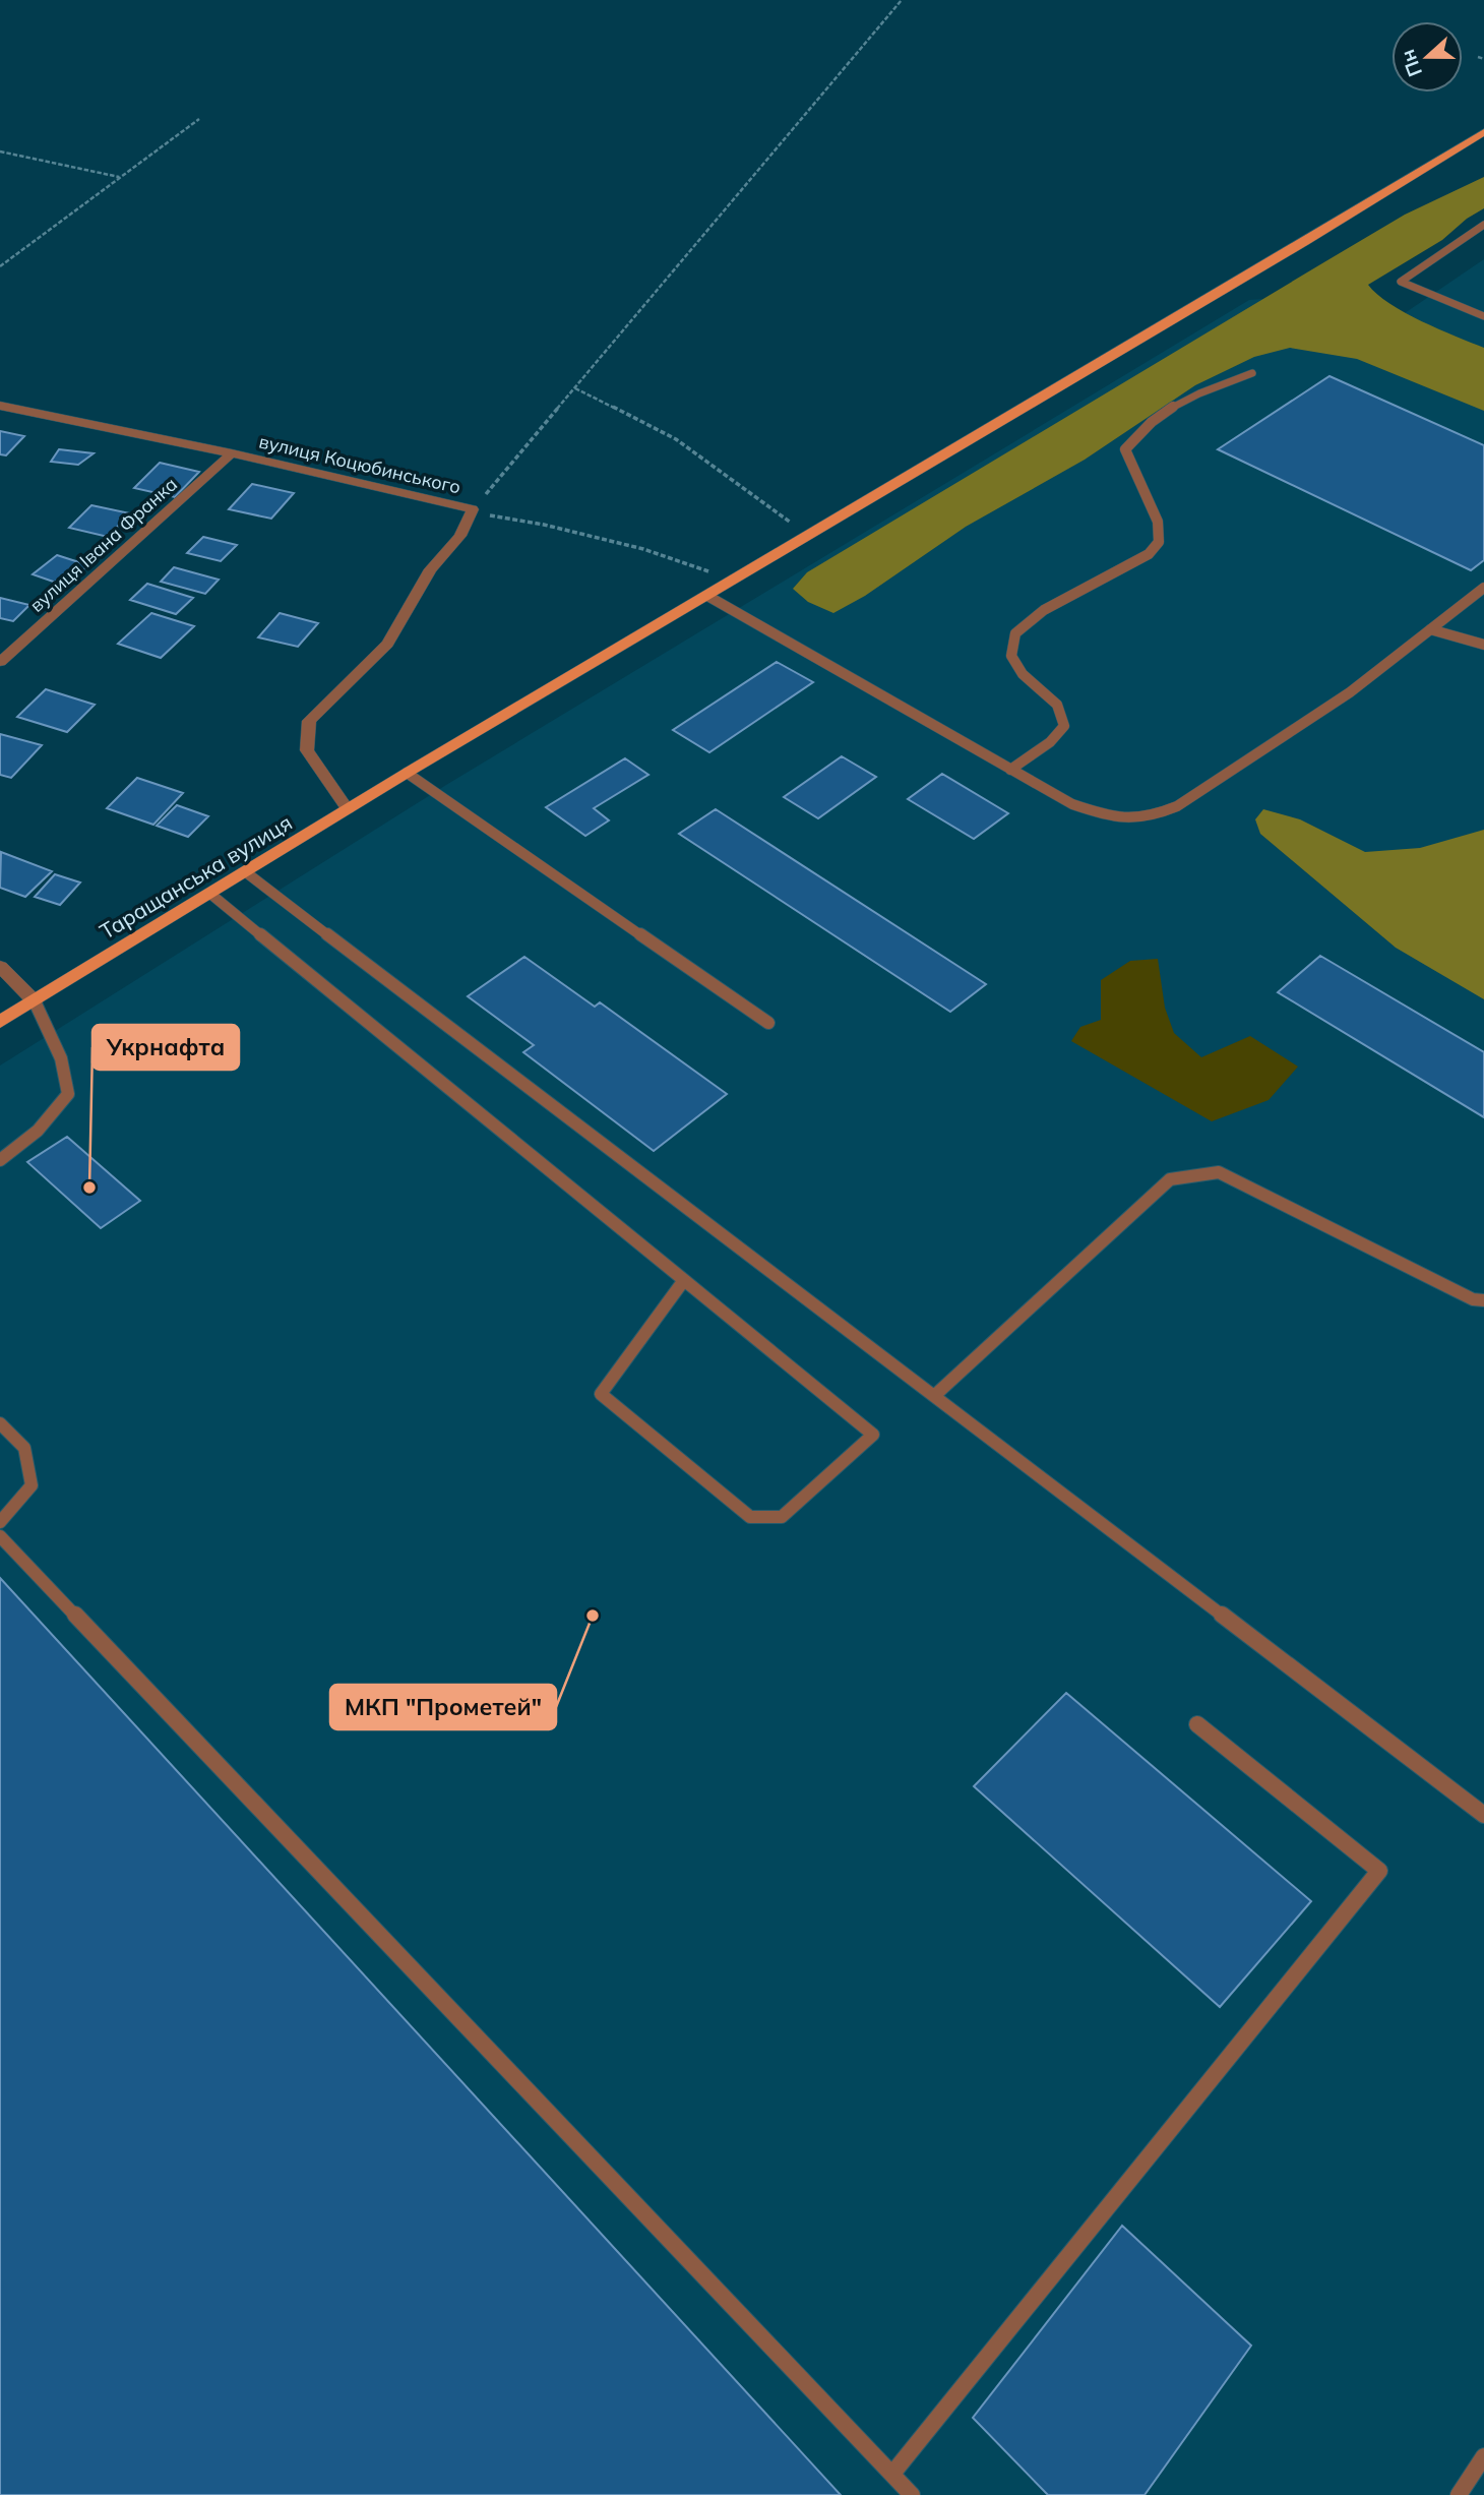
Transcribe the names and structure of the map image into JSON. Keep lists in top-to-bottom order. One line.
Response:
{"streets":{"main road":["Таращанська вулиця"],"street":["вулиця Коцюбинського","вулиця Івана Франка"]},"crossings":[["вулиця Коцюбинського","вулиця Івана Франка"],["вулиця Коцюбинського","Таращанська вулиця"]],"places":["Укрнафта","МКП \"Прометей\""],"north":"left"}
